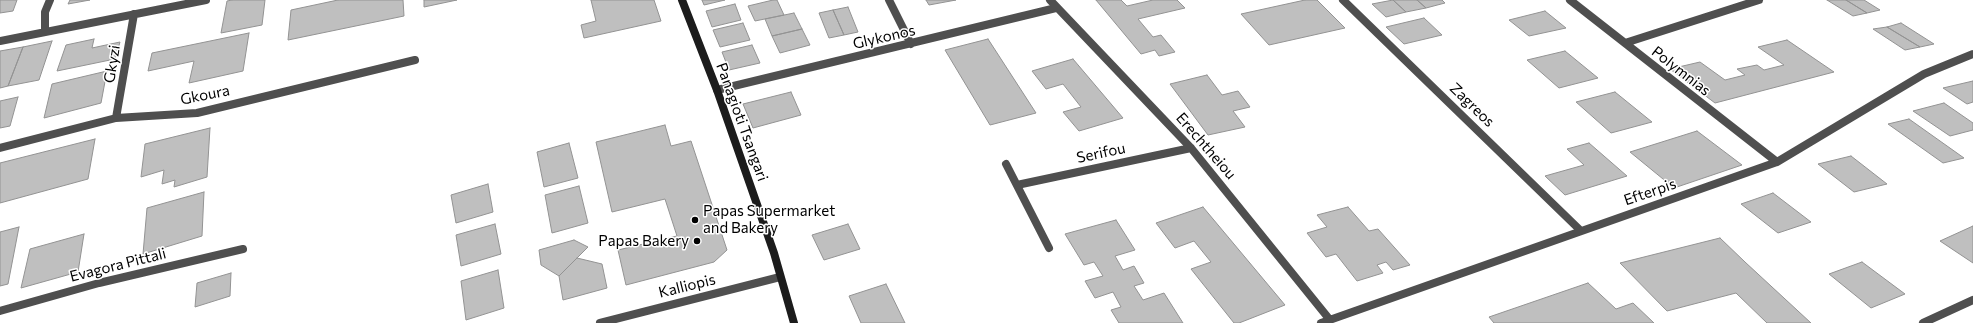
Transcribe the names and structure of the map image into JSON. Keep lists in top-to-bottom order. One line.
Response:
{"streets":{"main road":["Panagioti Tsangari"],"street":["Glykonos","Gkyzi","Polymnias","Gkoura","Zagreos","Erechtheiou","Serifou","Efterpis","Evagora Pittali","Kalliopis"]},"crossings":[["Glykonos","Panagioti Tsangari"],["Glykonos","Erechtheiou"],["Gkyzi","Gkoura"],["Polymnias","Efterpis"],["Zagreos","Efterpis"],["Panagioti Tsangari","Kalliopis"],["Erechtheiou","Serifou"],["Erechtheiou","Efterpis"]],"places":["Papas Supermarket and Bakery","Papas Bakery"]}
